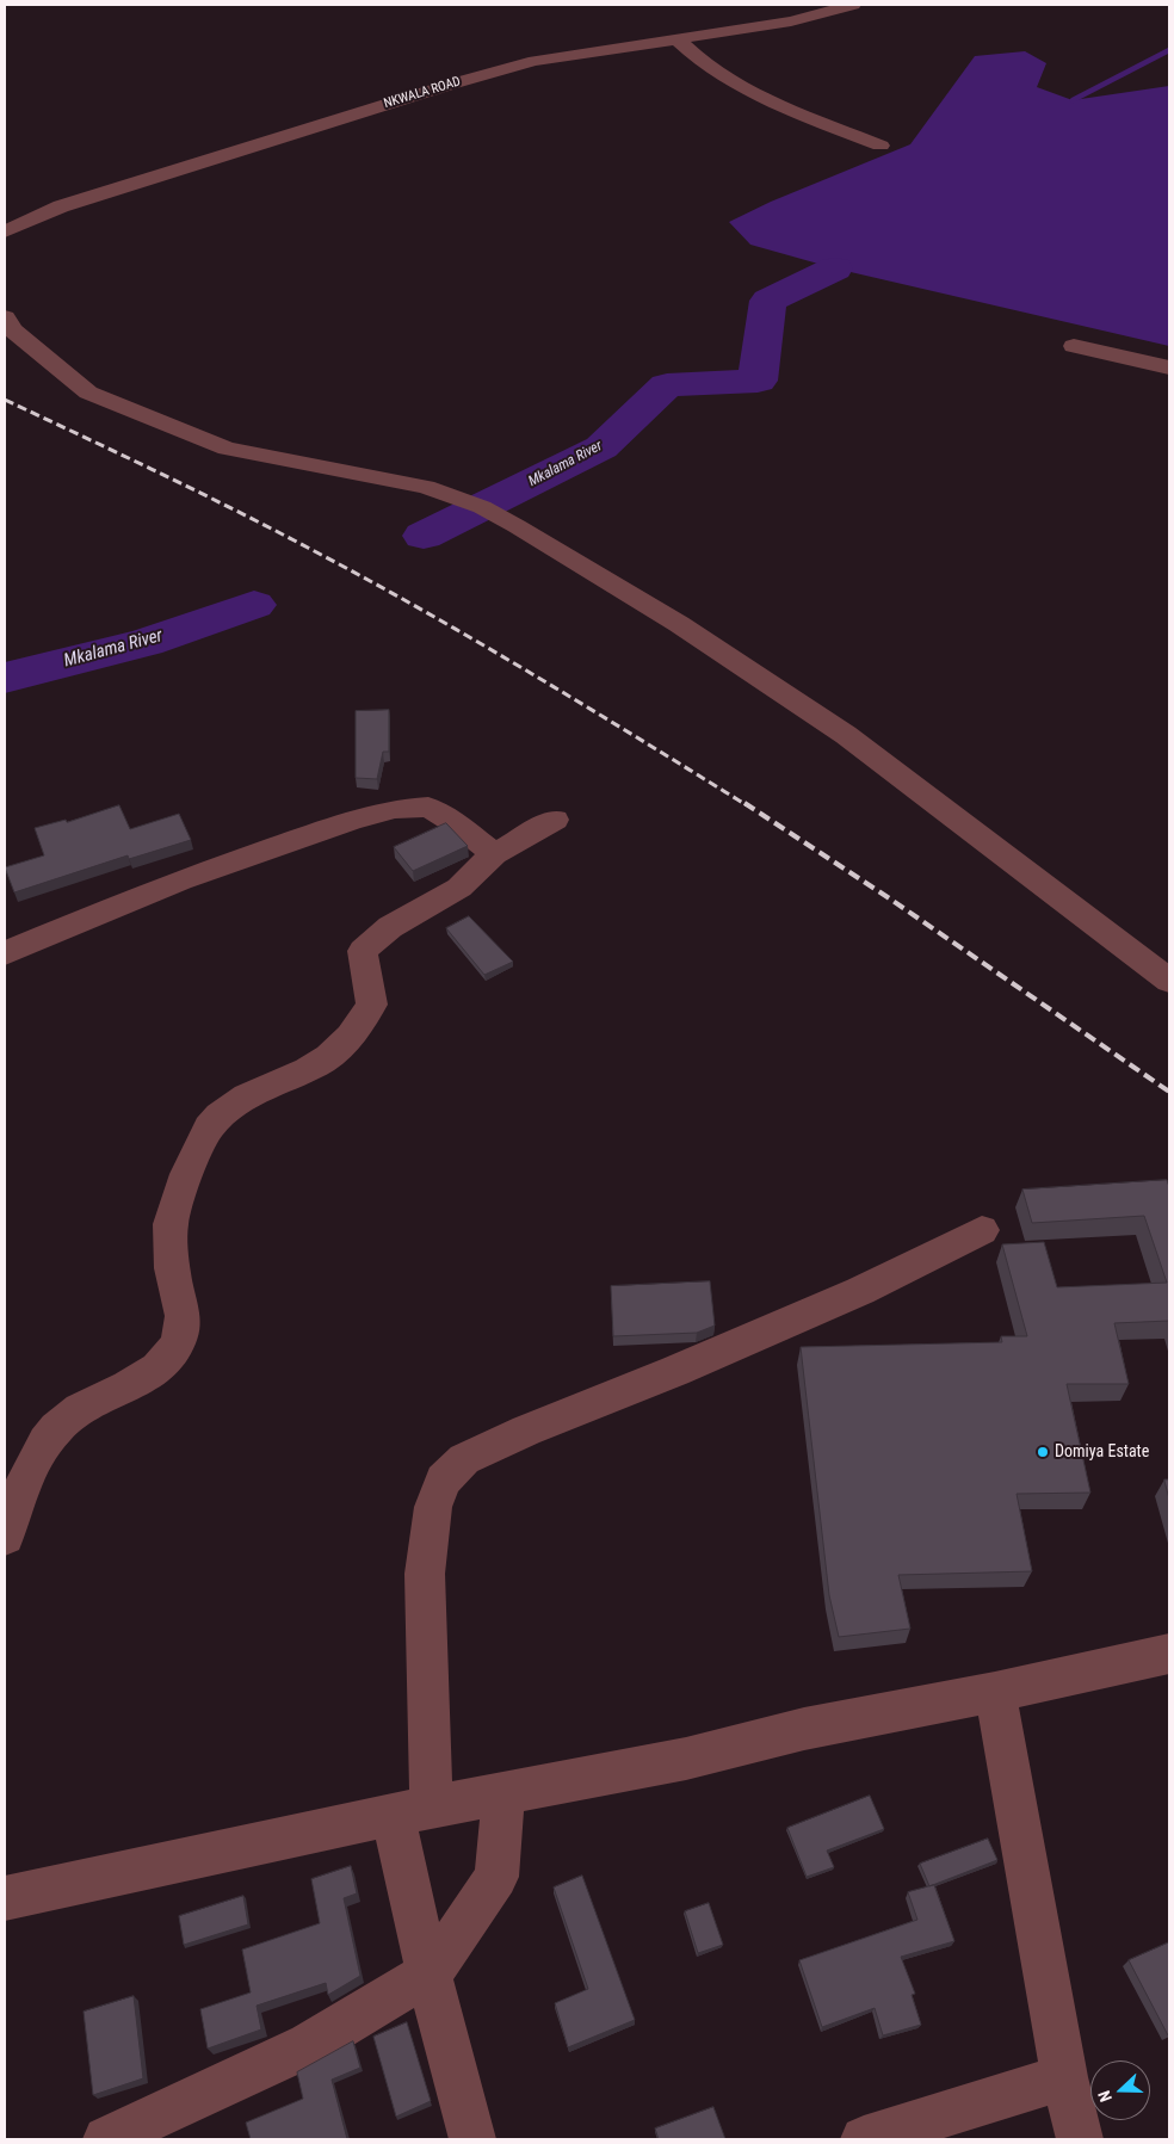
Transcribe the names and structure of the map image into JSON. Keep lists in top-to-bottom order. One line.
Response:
{"streets":{"street":["NKWALA ROAD"]},"water":["Mkalama River"],"places":["Domiya Estate"],"north":"left"}
